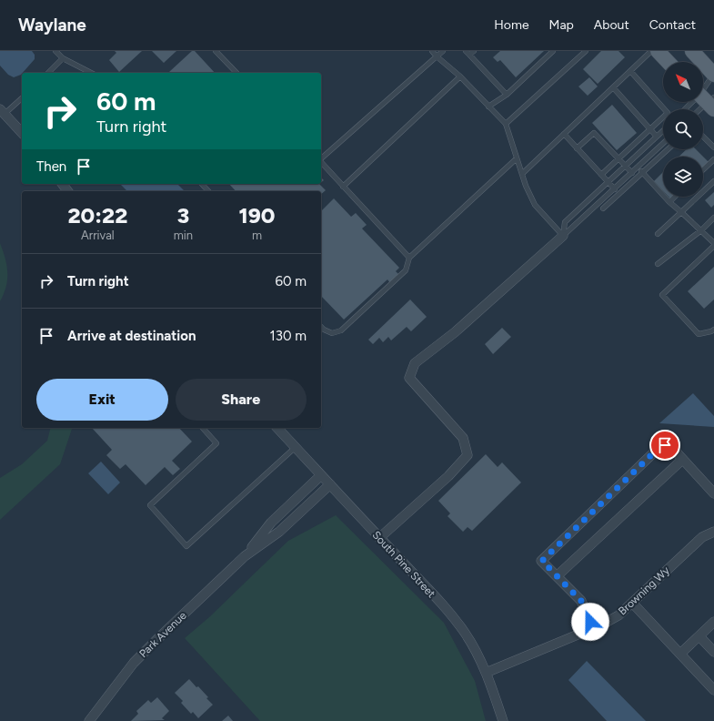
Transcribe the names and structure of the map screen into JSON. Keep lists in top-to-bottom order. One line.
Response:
{"streets":{"street":["South Pine Street","Browning Wy","Park Avenue"]},"crossings":[["South Pine Street","Browning Wy"],["South Pine Street","Park Avenue"]],"north":"top left","page":{"header":"Waylane","nav":["Home","Map","About","Contact"],"turn":["60 m","Turn right"],"then":"Then","eta":["20:22","Arrival","3","min","190","m"],"list":[{"name":"Turn right","value":"60 m"},{"name":"Arrive at destination","value":"130 m"}],"buttons":["Exit","Share"]}}
